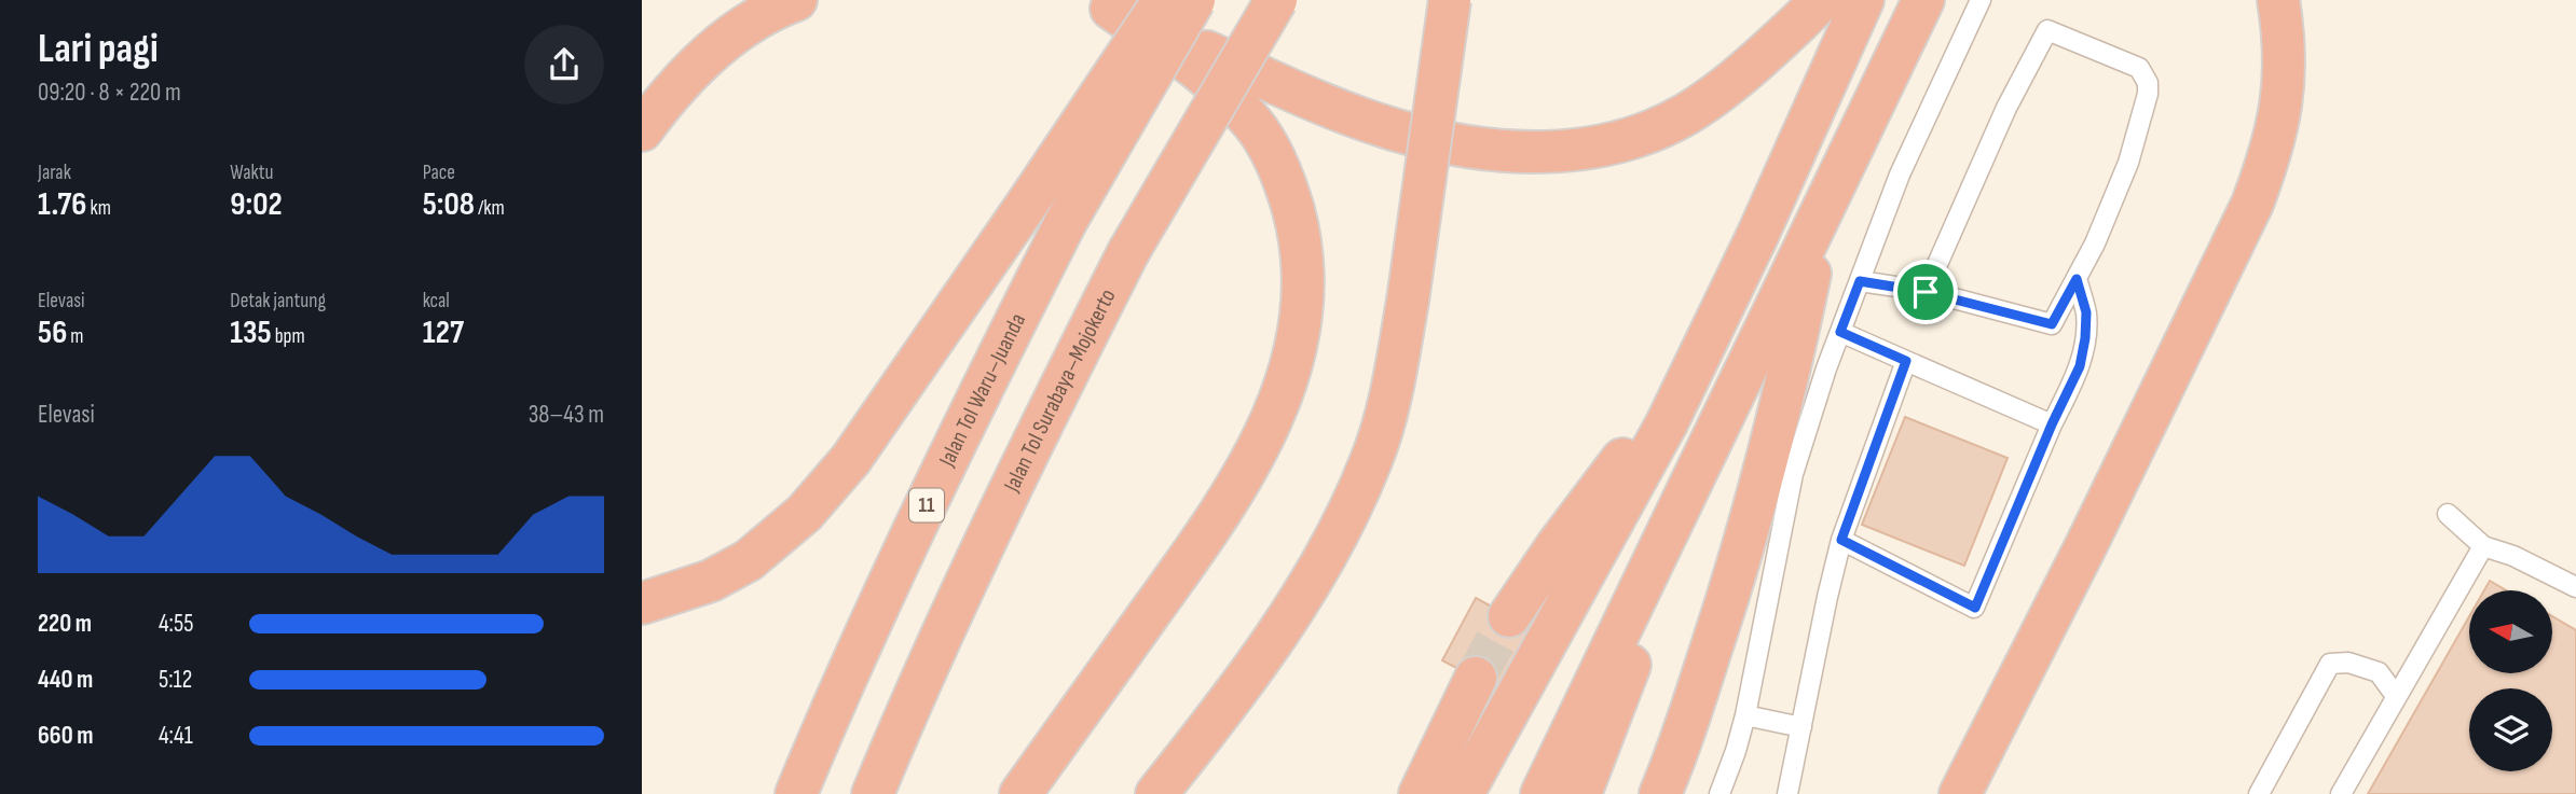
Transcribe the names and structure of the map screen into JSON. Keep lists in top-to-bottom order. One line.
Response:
{"streets":{"highway":["Jalan Tol Surabaya–Mojokerto","Jalan Tol Waru–Juanda","11"]},"north":"left","page":{"heading":["Lari pagi","09:20 · 8 × 220 m"],"stats":[["Jarak","1.76 km"],["Waktu","9:02"],["Pace","5:08 /km"],["Elevasi","56 m"],["Detak jantung","135 bpm"],["kcal","127"]],"chart":["Elevasi","38–43 m"],"list":[{"name":"220 m","note":"4:55"},{"name":"440 m","note":"5:12"},{"name":"660 m","note":"4:41"}]}}
